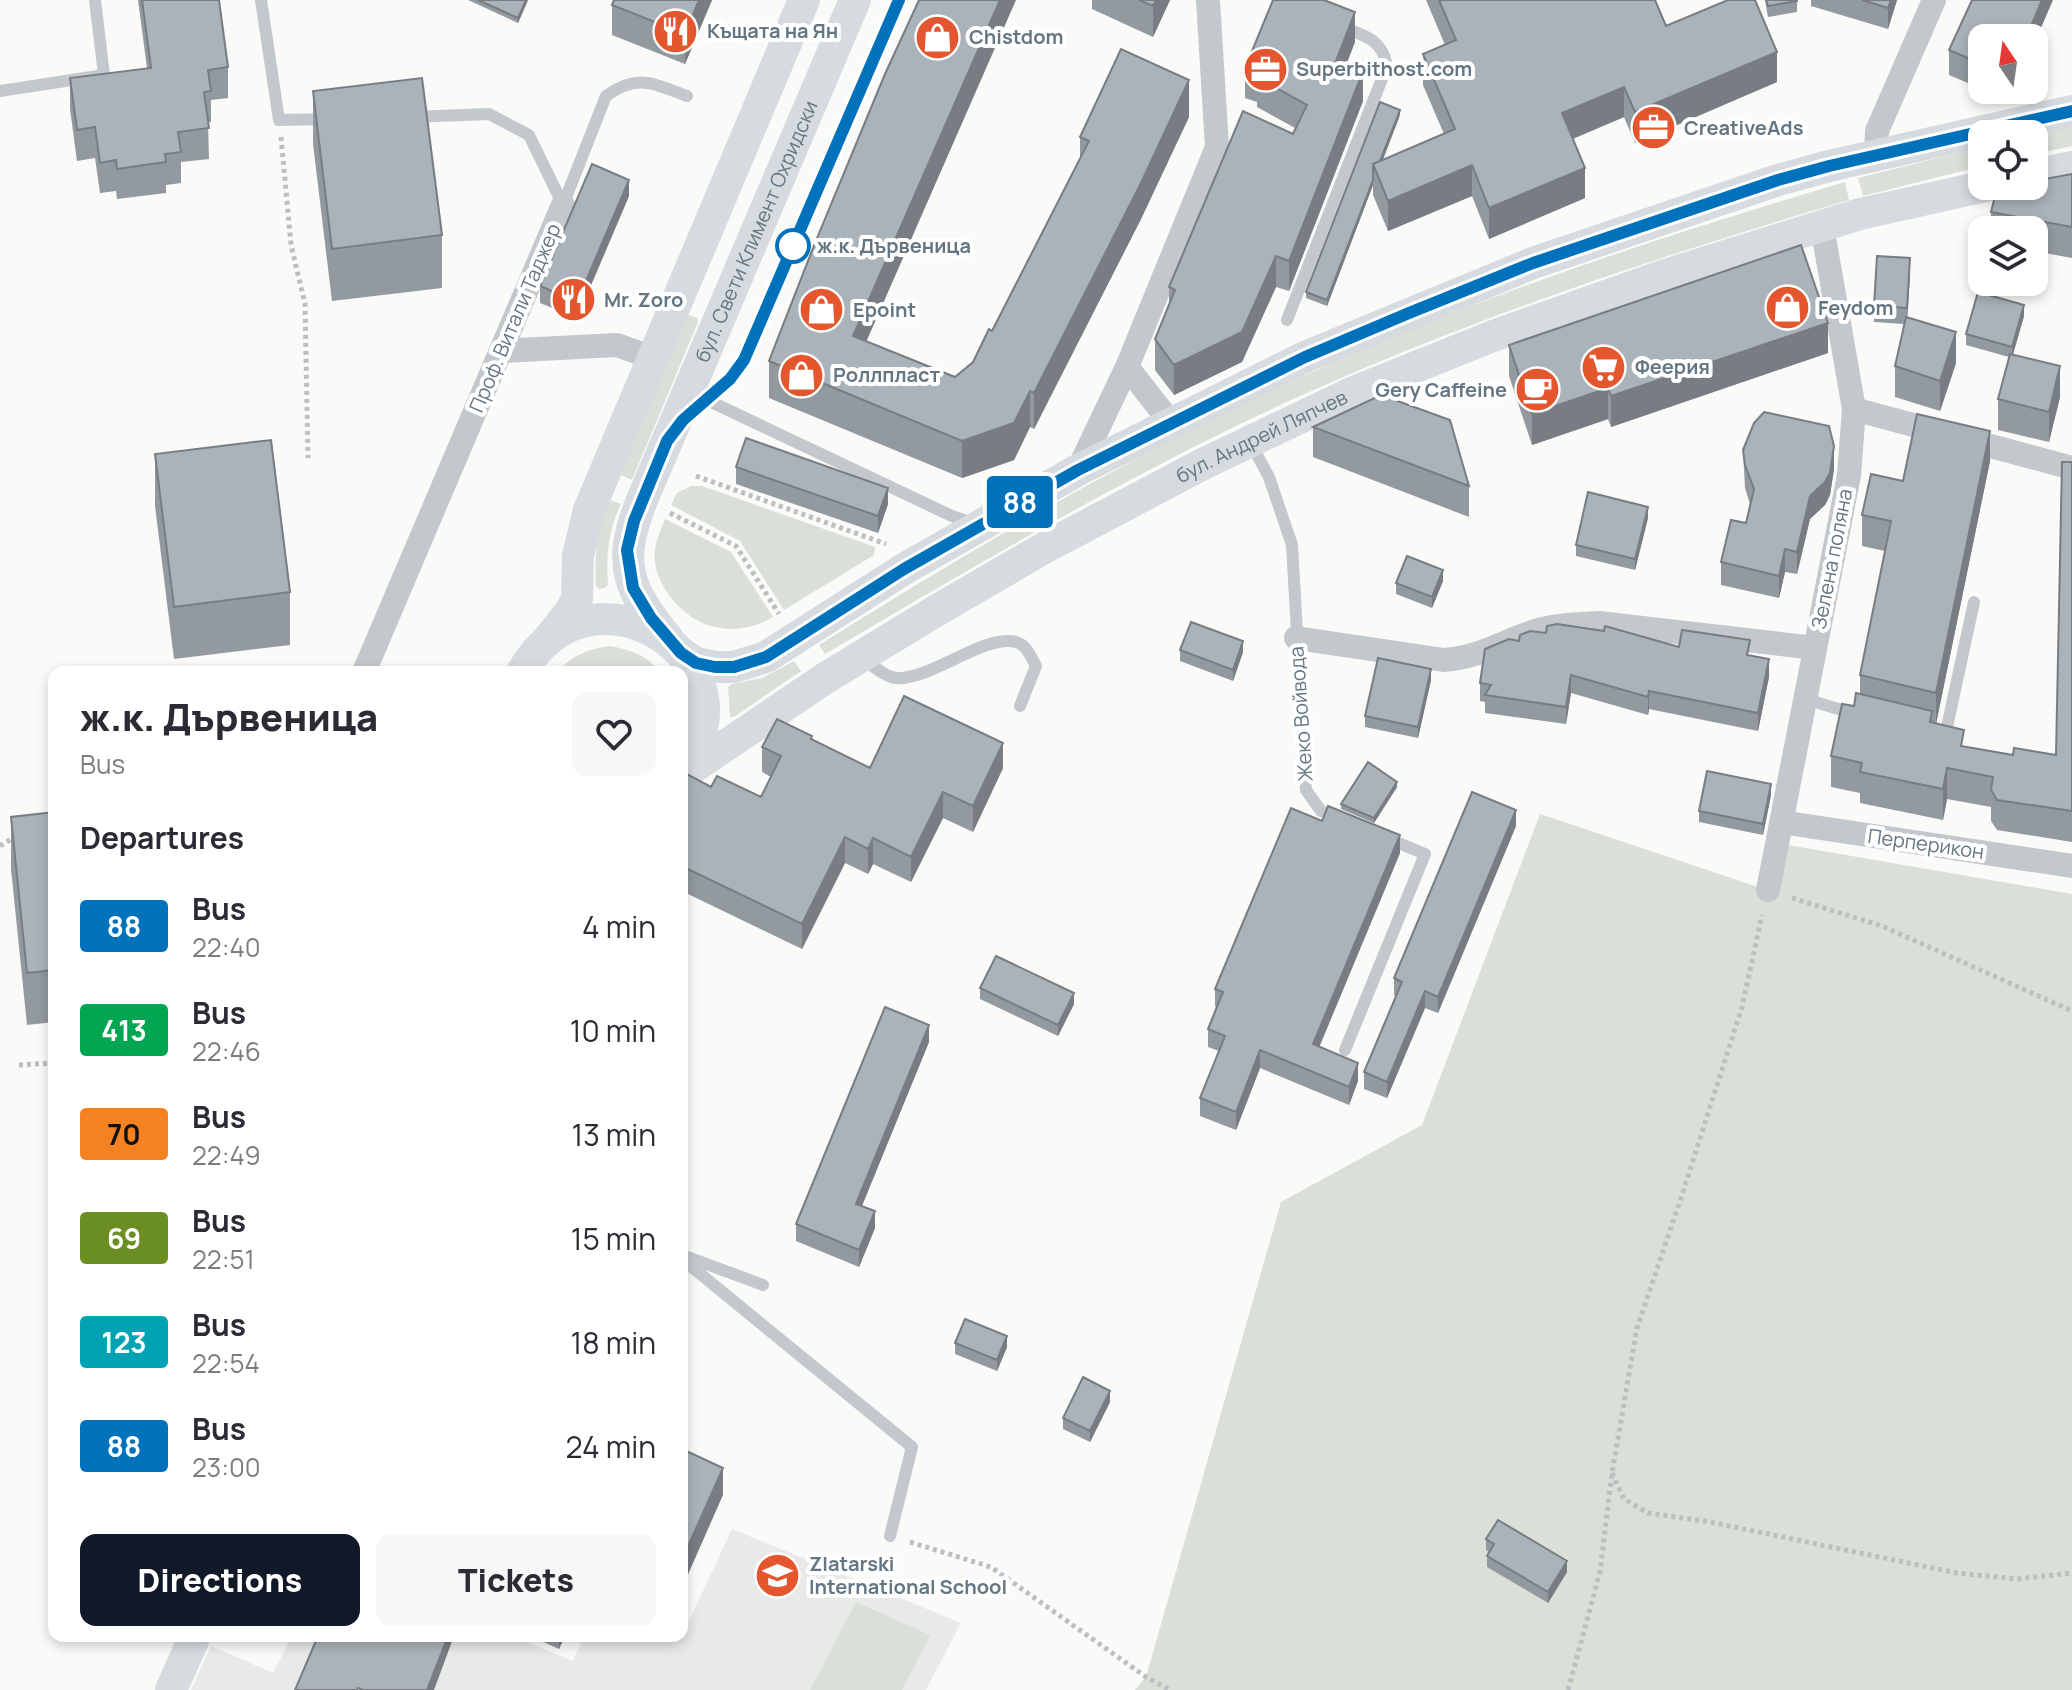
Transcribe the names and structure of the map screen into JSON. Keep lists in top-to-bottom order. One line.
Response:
{"streets":{"main road":["бул. Свети Климент Охридски","бул. Андрей Ляпчев"],"street":["Проф. Витали Таджер","Зелена поляна","Перперикон"],"lane":["Жеко Войвода"]},"crossings":[["бул. Андрей Ляпчев","Зелена поляна"],["бул. Андрей Ляпчев","Жеко Войвода"],["Зелена поляна","Перперикон"]],"places":{"restaurant":["Къщата на Ян","Mr. Zoro"],"shop":["Chistdom","Feydom","Epoint","Роллпласт"],"office":["Superbithost.com","CreativeAds"],"other":["ж.к. Дървеница"],"supermarket":["Феерия"],"cafe":["Gery Caffeine"],"school or university":["Zlatarski International School"]},"lines":["bus line 88"],"north":"top","page":{"on_map":"88","heading":[["ж.к. Дървеница","Bus"],"Departures"],"list":[{"mark":"88","name":"Bus","note":"22:40","value":"4 min"},{"mark":"413","name":"Bus","note":"22:46","value":"10 min"},{"mark":"70","name":"Bus","note":"22:49","value":"13 min"},{"mark":"69","name":"Bus","note":"22:51","value":"15 min"},{"mark":"123","name":"Bus","note":"22:54","value":"18 min"},{"mark":"88","name":"Bus","note":"23:00","value":"24 min"}],"buttons":["Directions","Tickets"]}}
